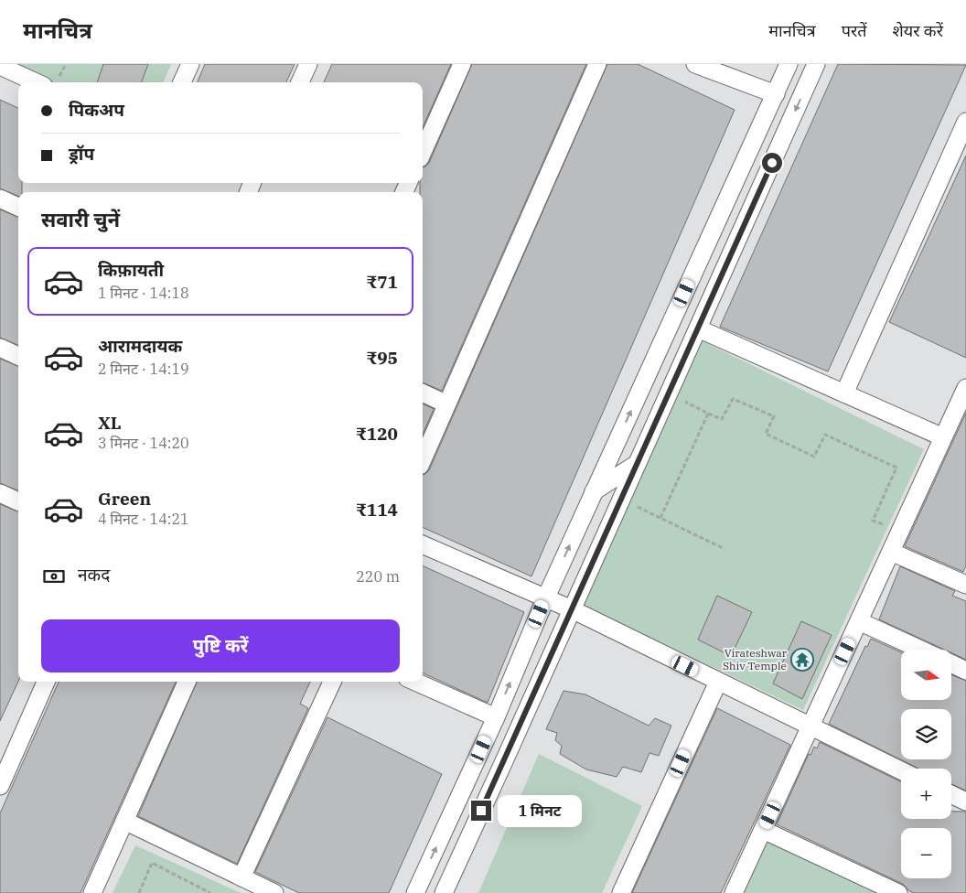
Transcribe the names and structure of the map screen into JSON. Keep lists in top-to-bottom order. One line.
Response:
{"places":{"temple":["Virateshwar Shiv Temple"]},"north":"right","page":{"header":"मानचित्र","nav":["मानचित्र","परतें","शेयर करें"],"banner":["पिकअप","ड्रॉप"],"heading":"सवारी चुनें","list":[{"name":"किफ़ायती","note":"1 मिनट · 14:18","value":"₹71"},{"name":"आरामदायक","note":"2 मिनट · 14:19","value":"₹95"},{"name":"XL","note":"3 मिनट · 14:20","value":"₹120"},{"name":"Green","note":"4 मिनट · 14:21","value":"₹114"}],"pay":["नकद","220 m"],"buttons":"पुष्टि करें","map_buttons":["+","−"],"bubble":"1 मिनट"}}
